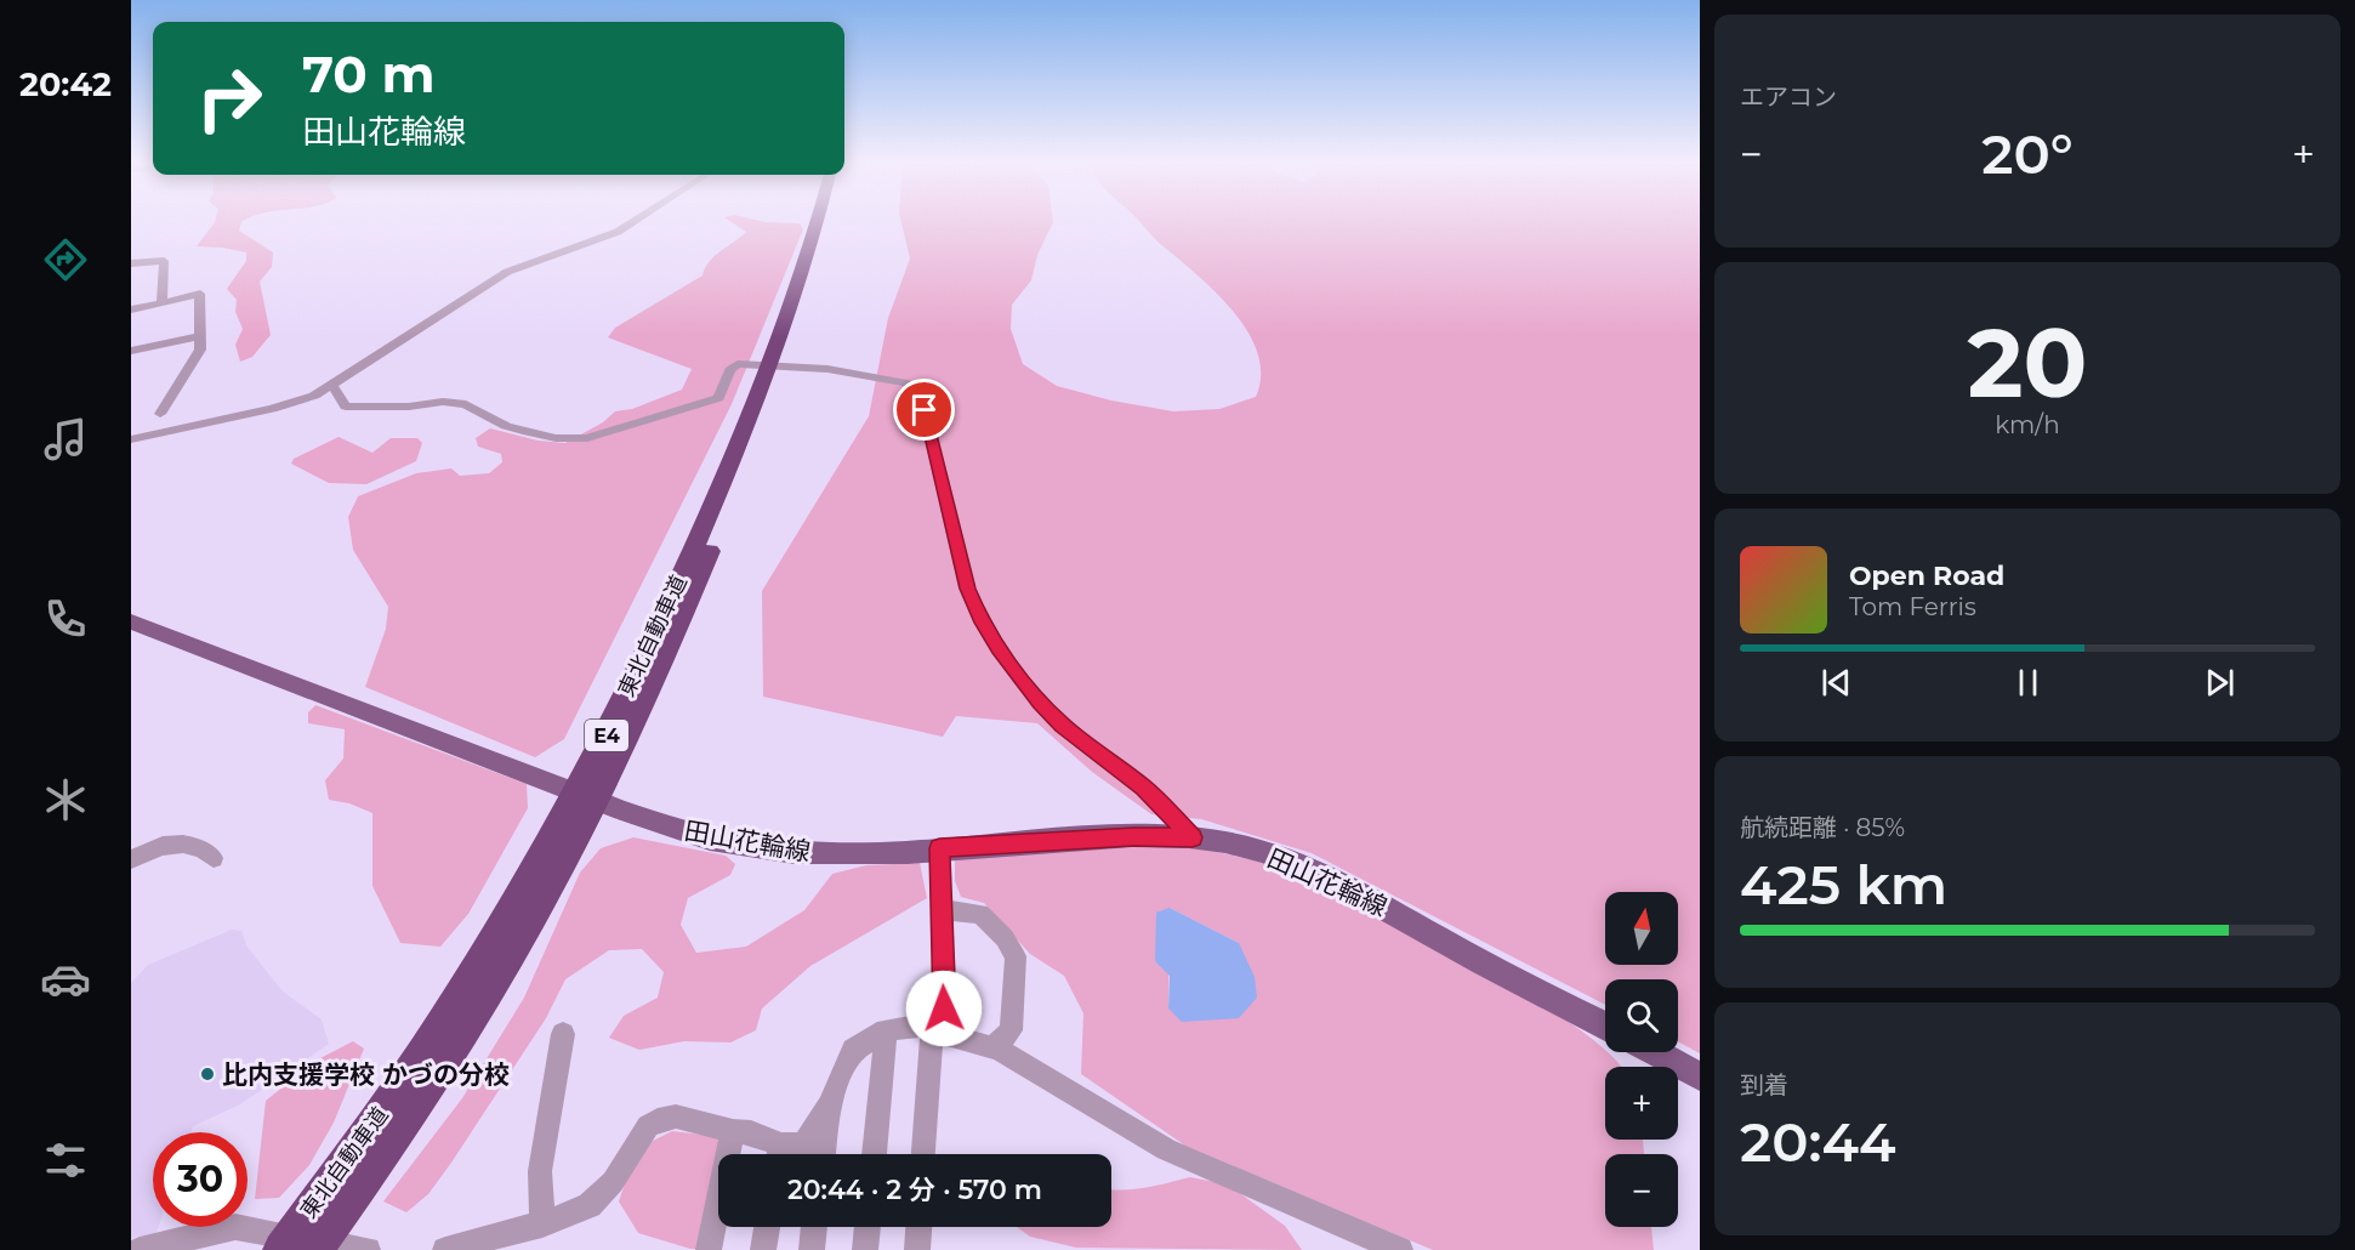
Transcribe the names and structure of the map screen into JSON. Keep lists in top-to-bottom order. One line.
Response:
{"streets":{"highway":["東北自動車道","E4"],"main road":["田山花輪線"]},"places":["比内支援学校 かづの分校"],"north":"top","page":{"tabs":"20:42","tile":["エアコン",["20","km/h"],["航続距離 · 85%","425 km"],["到着","20:44"]],"turn":["70 m","田山花輪線"],"heat":["−","20°","+"],"song":["Open Road","Tom Ferris"],"map_buttons":["+","−"],"limit":"30","trip":"20:44 · 2 分 · 570 m"}}
